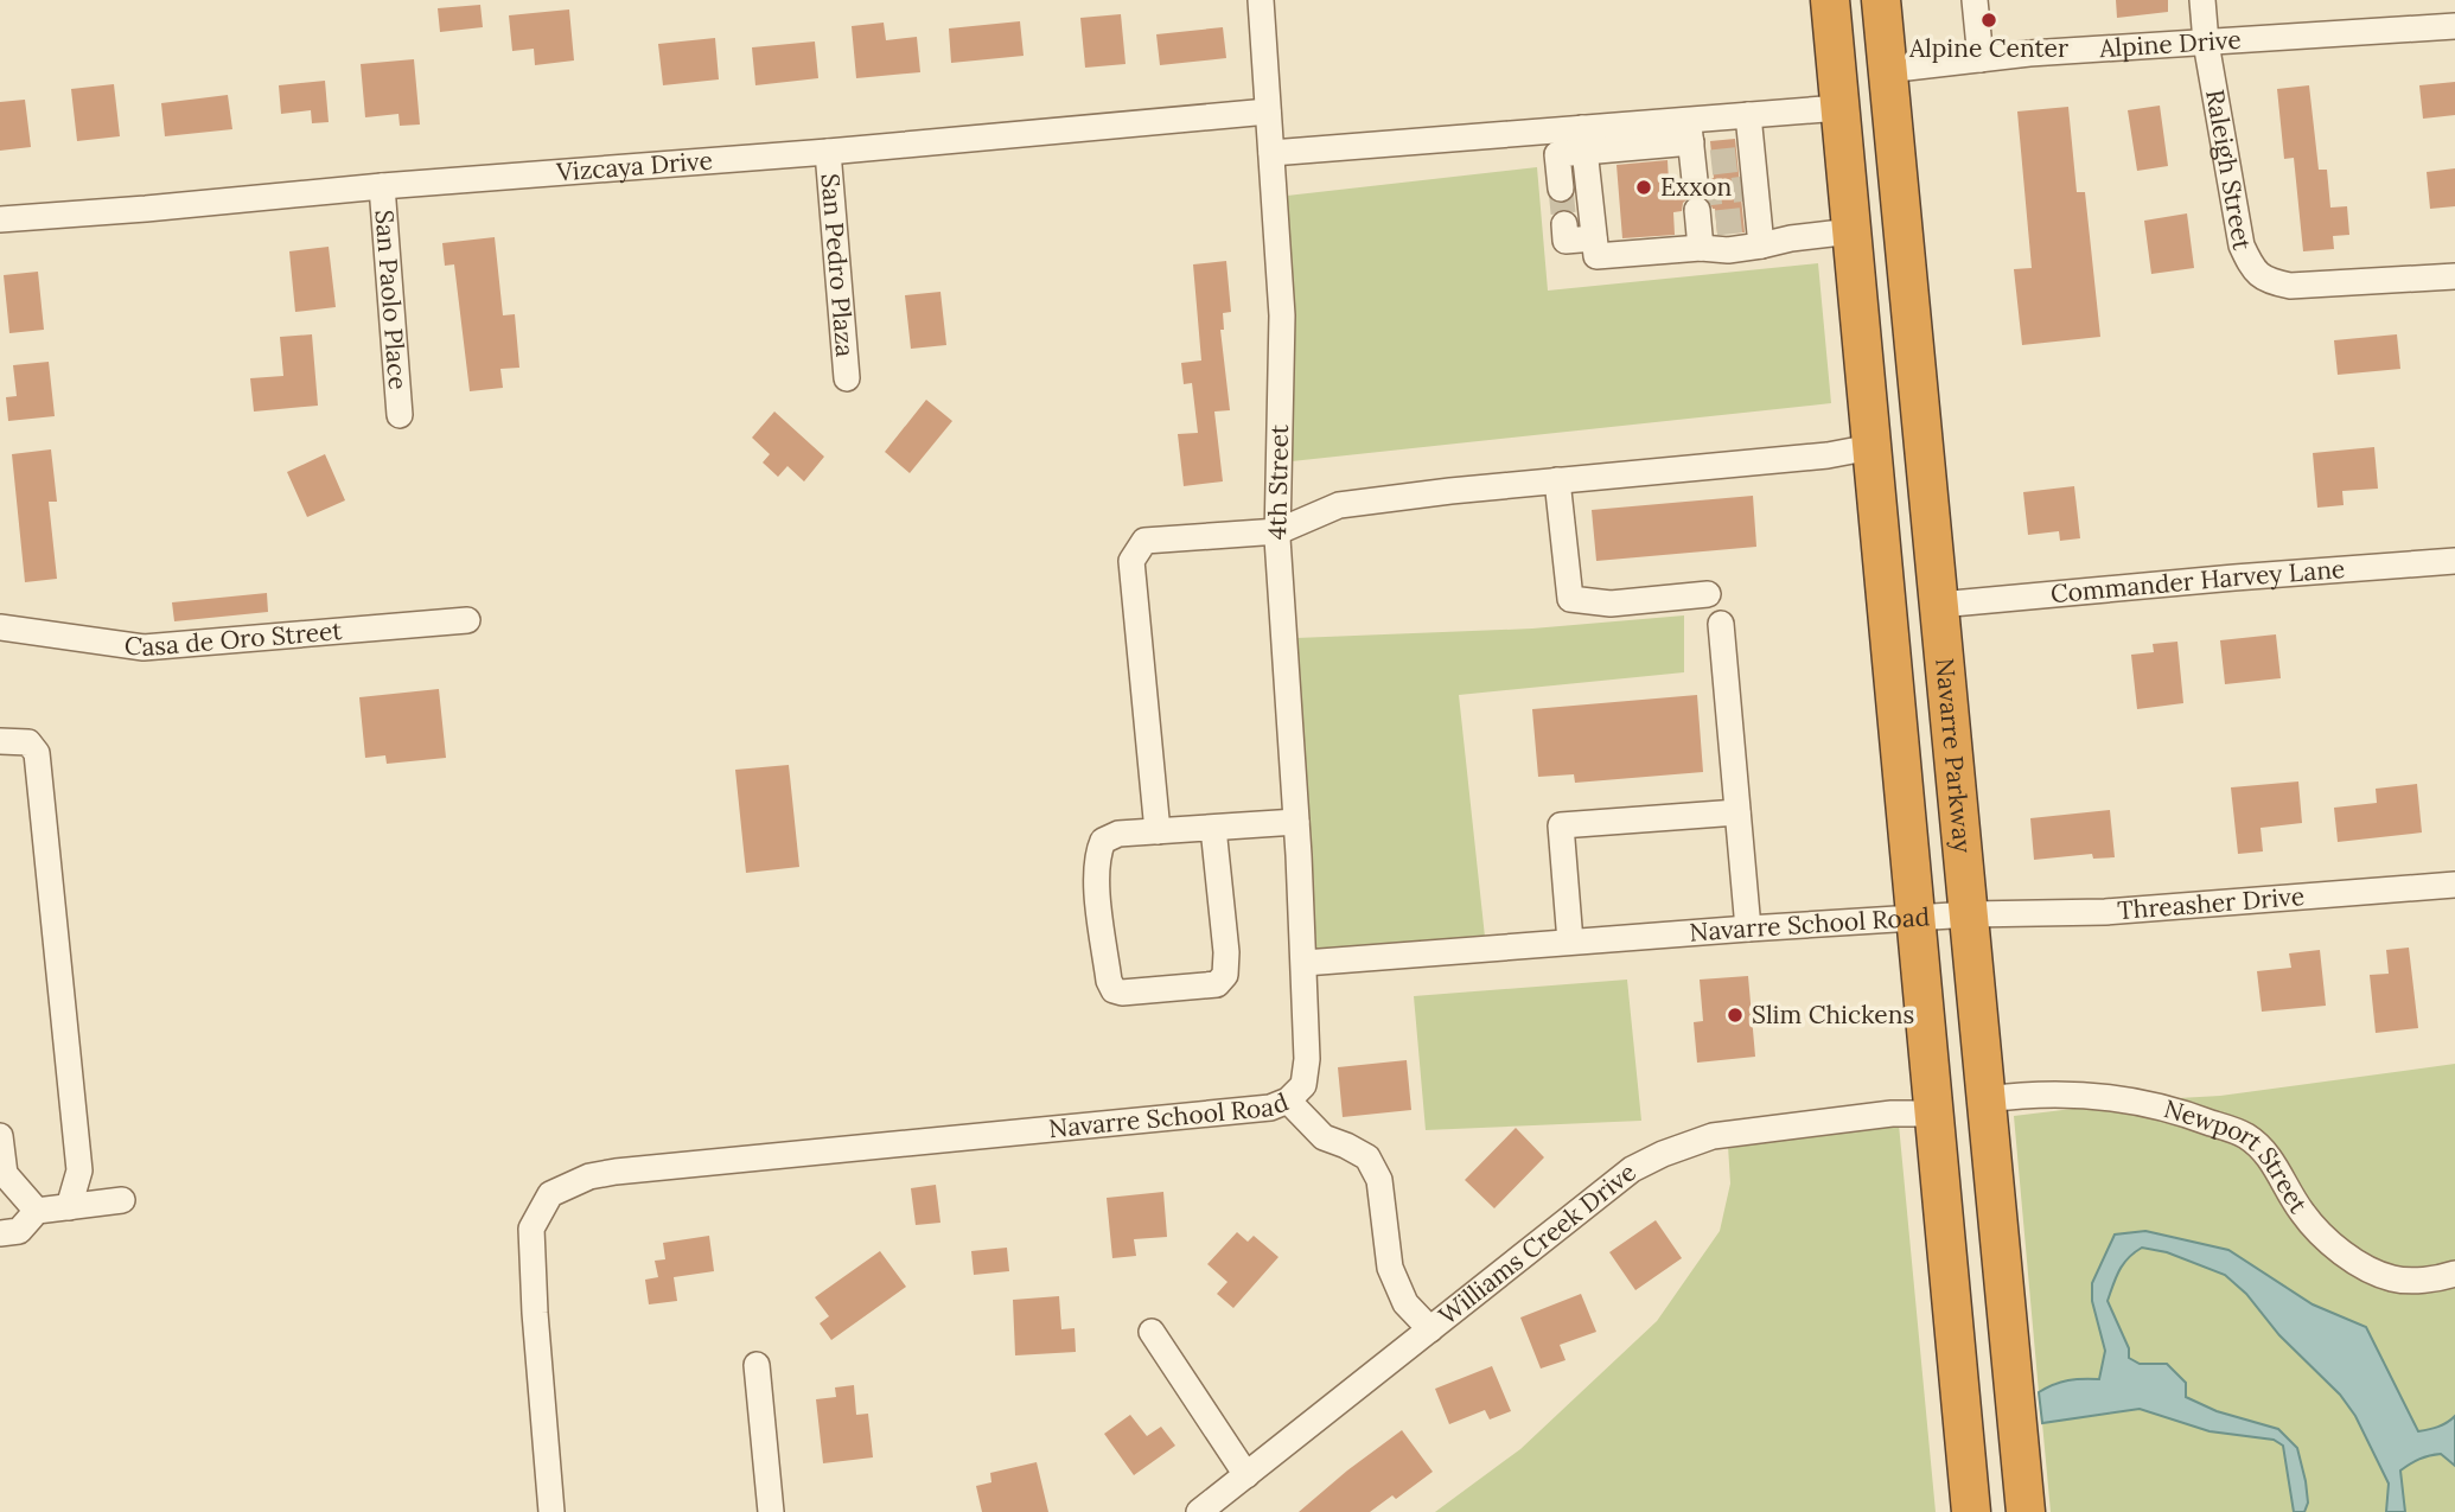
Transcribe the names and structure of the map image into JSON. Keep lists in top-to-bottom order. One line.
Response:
{"streets":{"highway":["Navarre Parkway"],"street":["Alpine Drive","Vizcaya Drive","Raleigh Street","San Pedro Plaza","San Paolo Place","4th Street","Commander Harvey Lane","Casa de Oro Street","Threasher Drive","Navarre School Road","Newport Street","Williams Creek Drive"]},"crossings":[["Alpine Drive","Raleigh Street"],["Alpine Drive","Navarre Parkway"],["Vizcaya Drive","San Pedro Plaza"],["Vizcaya Drive","San Paolo Place"],["Vizcaya Drive","4th Street"],["4th Street","Navarre School Road"],["Commander Harvey Lane","Navarre Parkway"],["Navarre Parkway","Threasher Drive"],["Navarre Parkway","Navarre School Road"],["Navarre Parkway","Newport Street"],["Threasher Drive","Navarre School Road"]],"places":["Alpine Center","Exxon","Slim Chickens"]}
